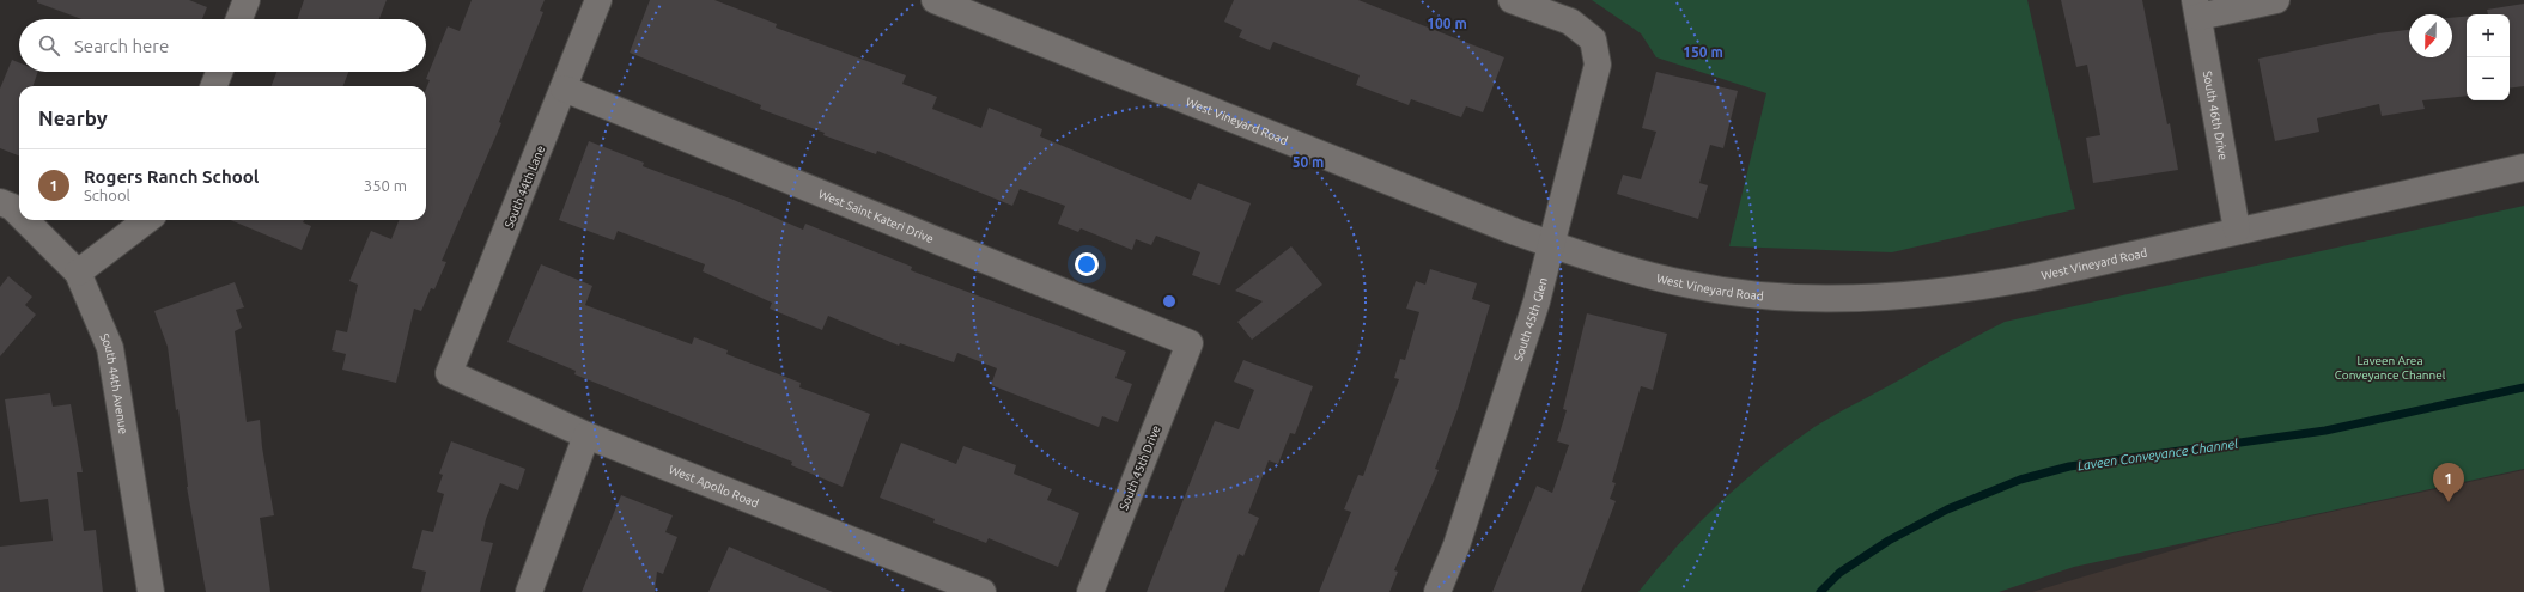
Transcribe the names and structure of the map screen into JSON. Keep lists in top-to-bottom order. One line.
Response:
{"streets":{"street":["South 46th Drive","West Vineyard Road","South 44th Lane","West Saint Kateri Drive","South 45th Glen","South 44th Avenue","South 45th Drive","West Apollo Road"]},"crossings":[["South 46th Drive","West Vineyard Road"],["West Vineyard Road","South 45th Glen"],["South 44th Lane","West Saint Kateri Drive"],["South 44th Lane","West Apollo Road"],["West Saint Kateri Drive","South 45th Drive"]],"water":["Laveen Conveyance Channel"],"parks":["Laveen Area Conveyance Channel"],"north":"bottom","page":{"map_buttons":["+","−"],"search":"Search here","heading":"Nearby","list":[{"mark":"1","name":"Rogers Ranch School","note":"School","value":"350 m"}],"pins":"1"},"rings":["100 m","150 m","50 m"]}
